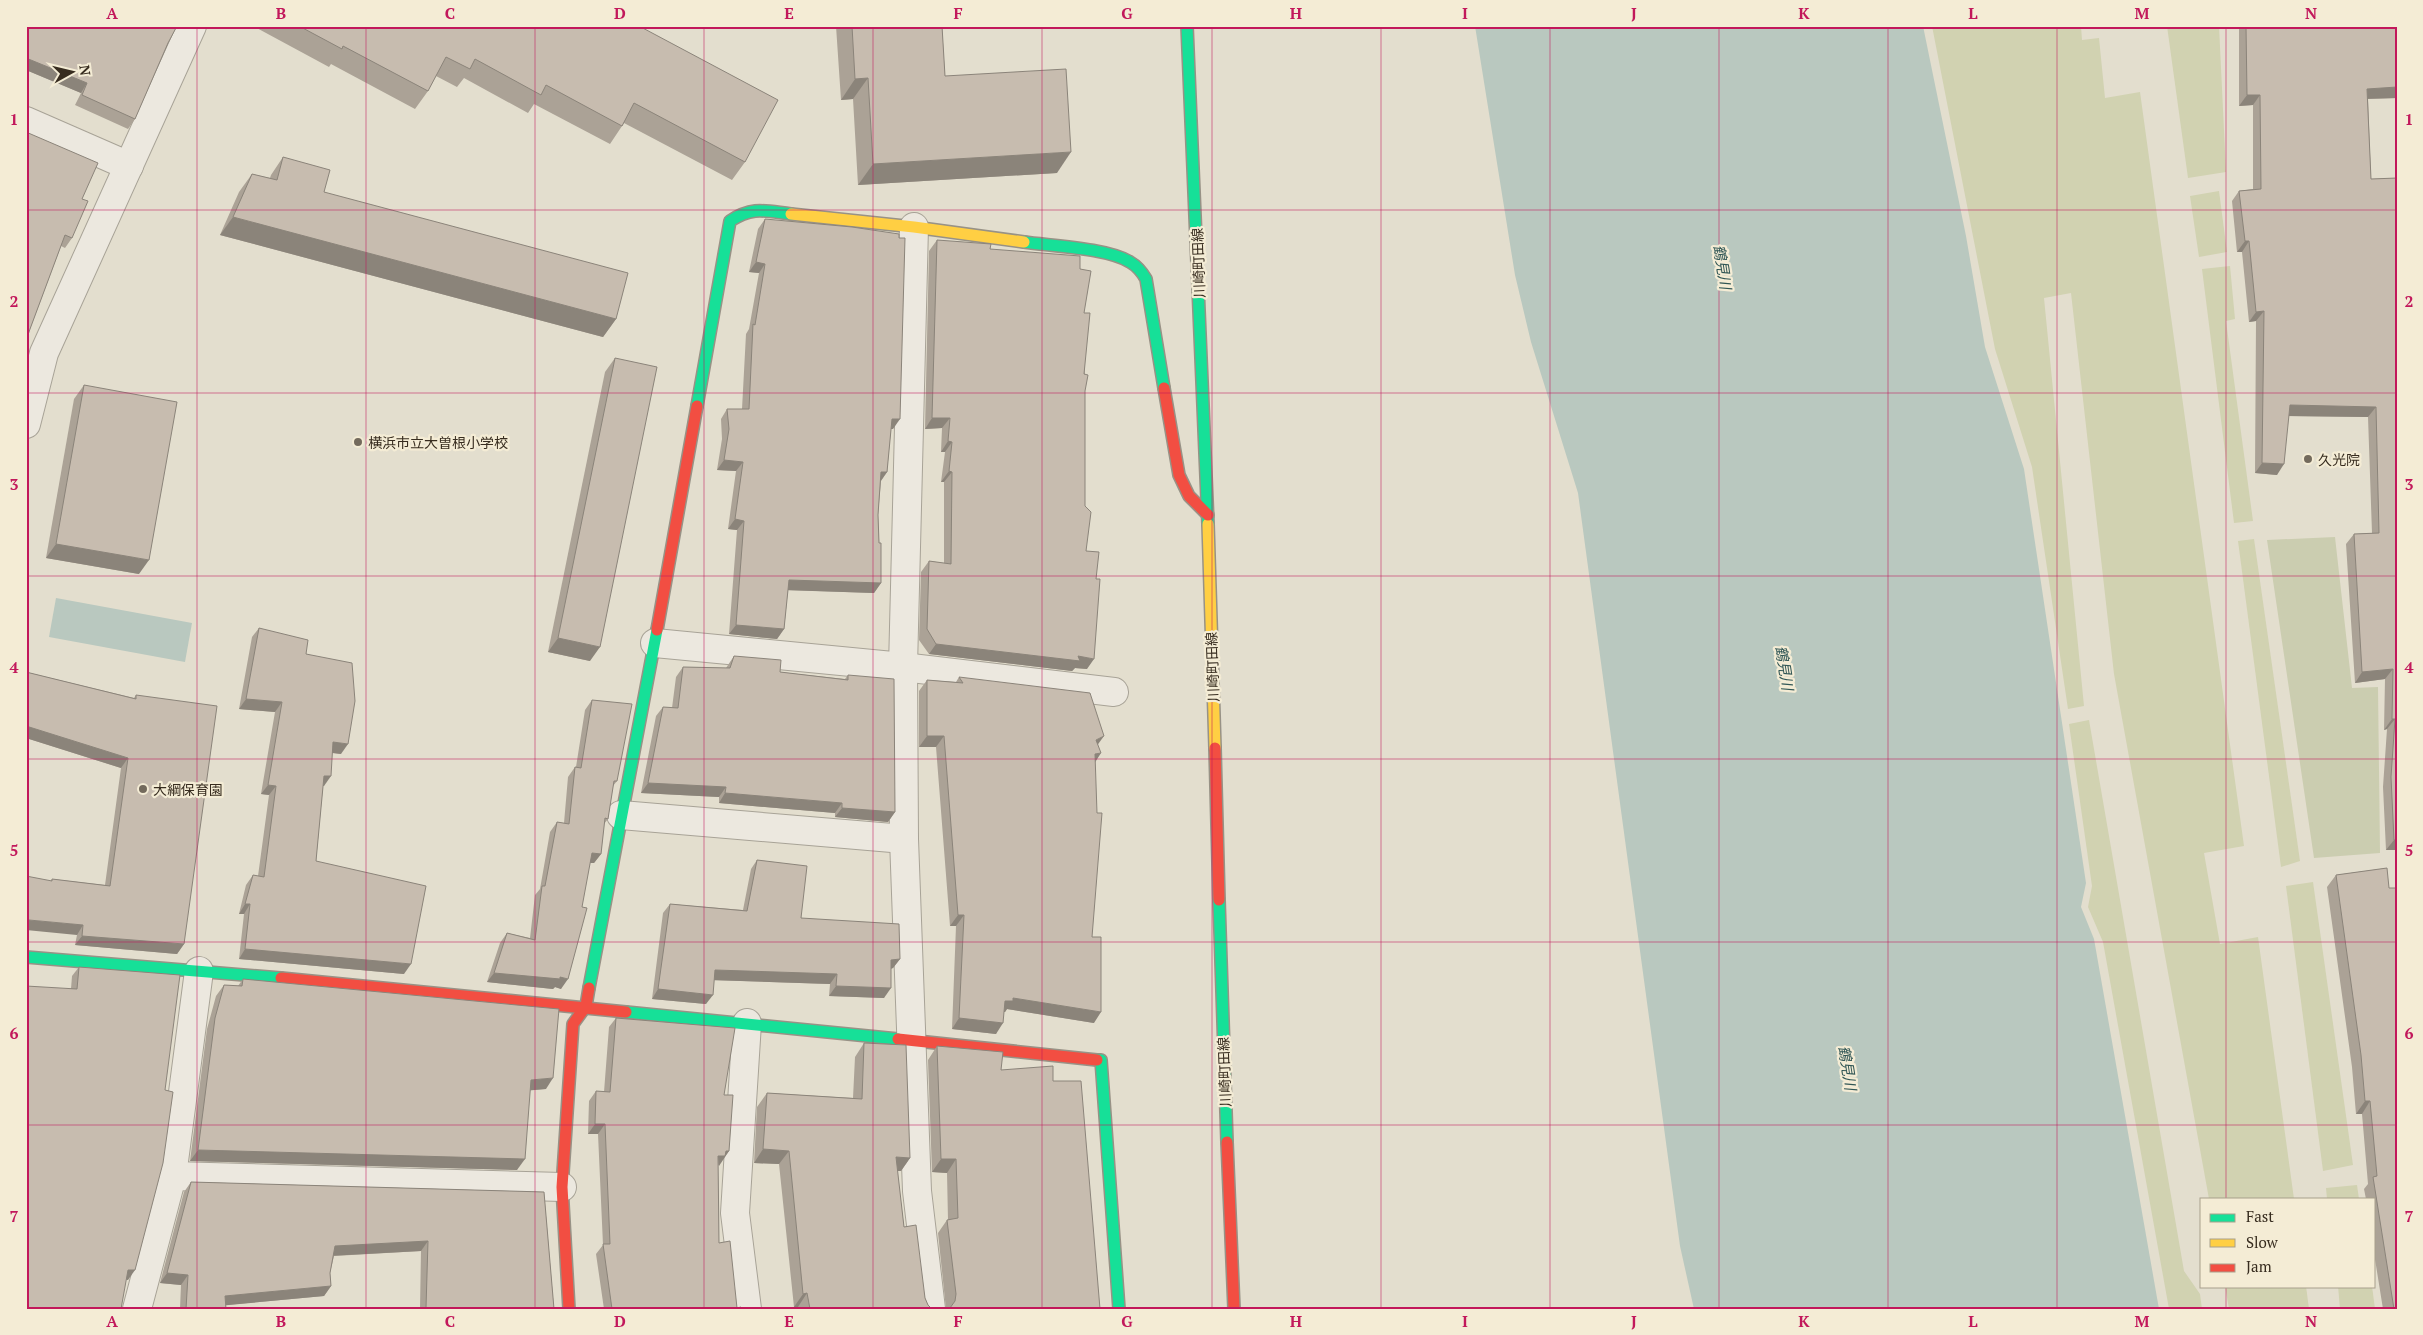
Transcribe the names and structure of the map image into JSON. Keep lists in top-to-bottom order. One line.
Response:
{"streets":{"street":["川崎町田線"]},"water":["鶴見川"],"places":["横浜市立大曽根小学校","久光院","大綱保育園"],"legend":["Fast","Slow","Jam"],"north":"right","grid":{"columns":["A","B","C","D","E","F","G","H","I","J","K","L","M","N"],"rows":["1","2","3","4","5","6","7"]}}
